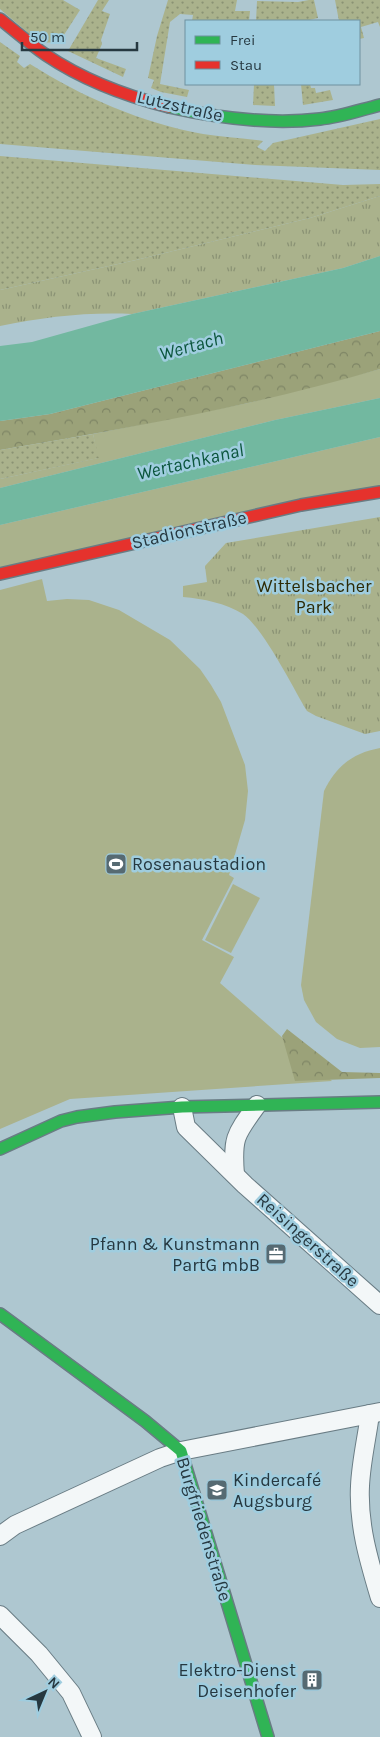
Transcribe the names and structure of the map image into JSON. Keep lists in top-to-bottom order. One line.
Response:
{"streets":{"street":["Lutzstraße","Stadionstraße","Reisingerstraße","Burgfriedenstraße"]},"water":["Wertach","Wertachkanal"],"parks":["Wittelsbacher Park"],"places":{"sports":["Rosenaustadion"],"office":["Pfann & Kunstmann PartG mbB"],"school or university":["Kindercafé Augsburg"],"building":["Elektro-Dienst Deisenhofer"]},"legend":["Frei","Stau"],"scale_bar":"50 m","north":"top right"}
